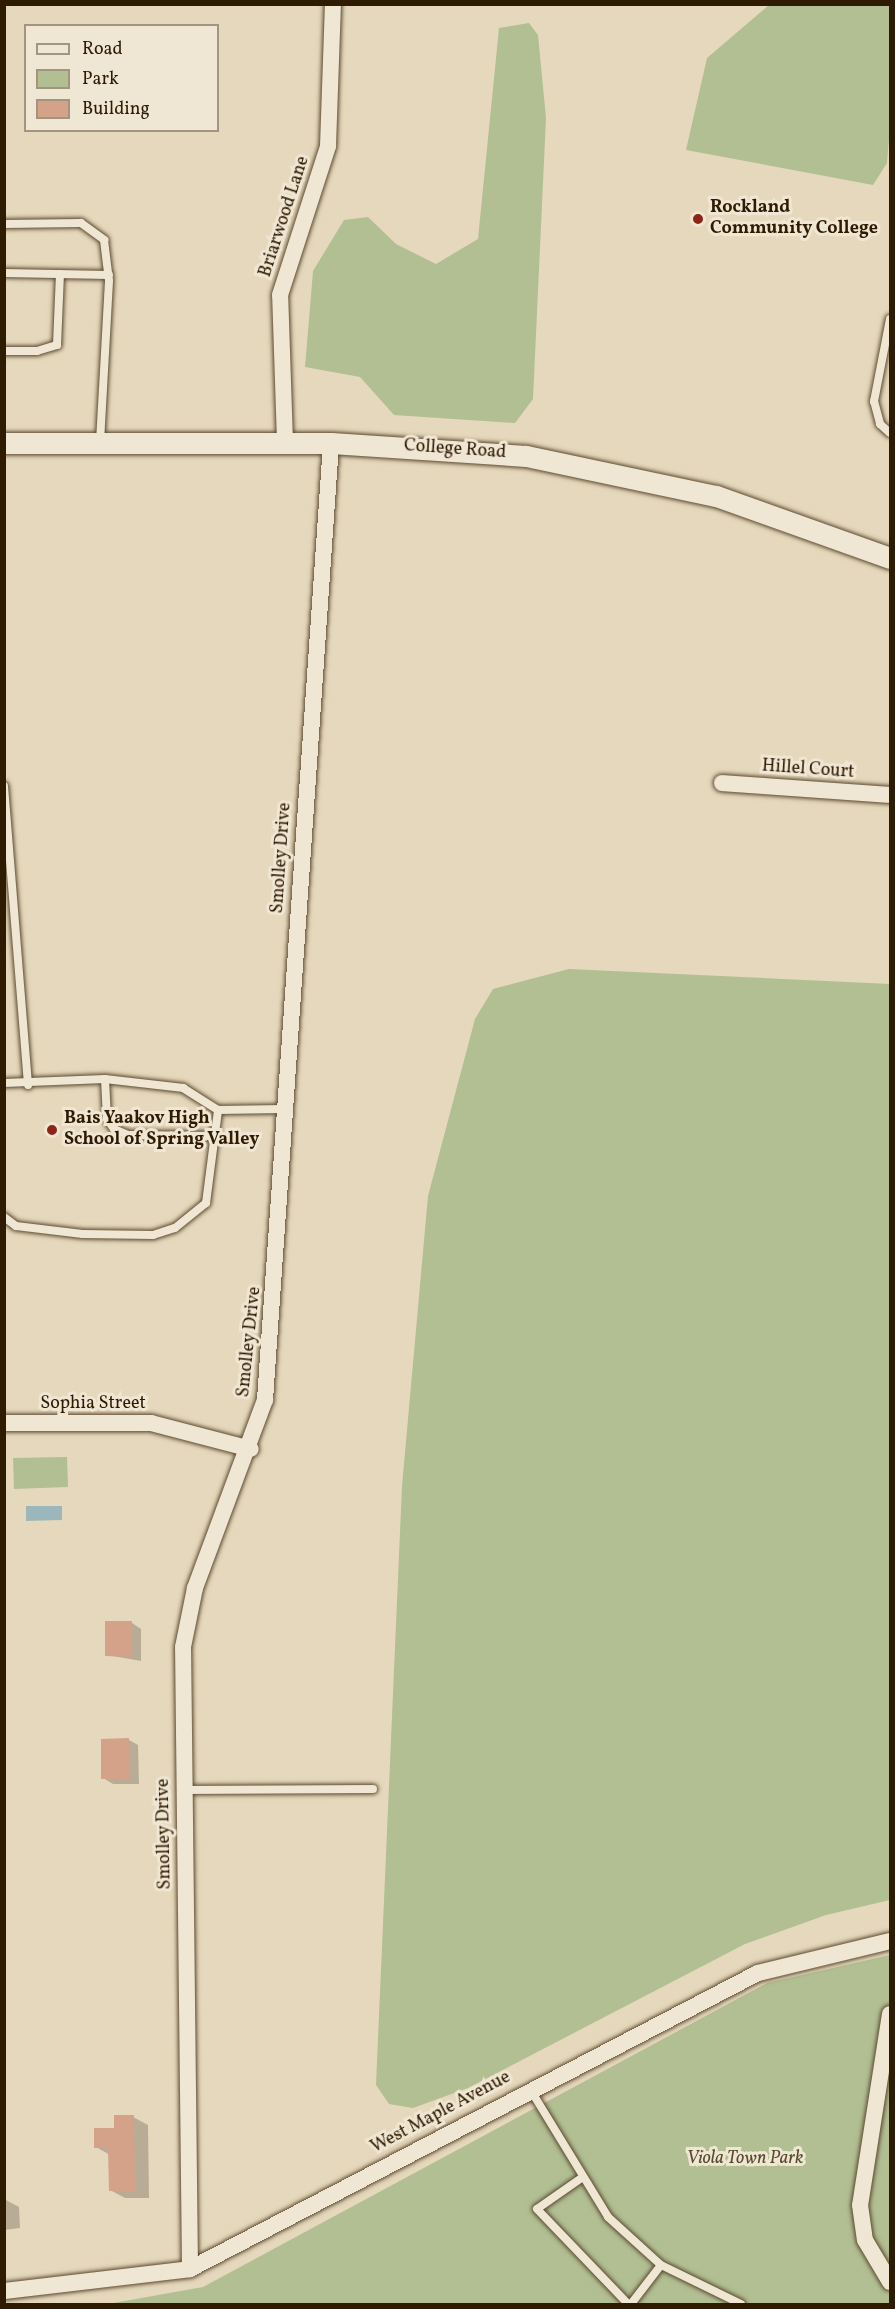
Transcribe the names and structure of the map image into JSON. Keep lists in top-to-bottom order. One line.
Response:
{"streets":{"street":["Briarwood Lane","College Road","Hillel Court","Smolley Drive","Sophia Street","West Maple Avenue"]},"crossings":[["Briarwood Lane","College Road"],["College Road","Smolley Drive"],["Smolley Drive","Sophia Street"],["Smolley Drive","West Maple Avenue"]],"parks":["Viola Town Park"],"places":["Rockland Community College","Bais Yaakov High School of Spring Valley"],"legend":["Road","Park","Building"]}
